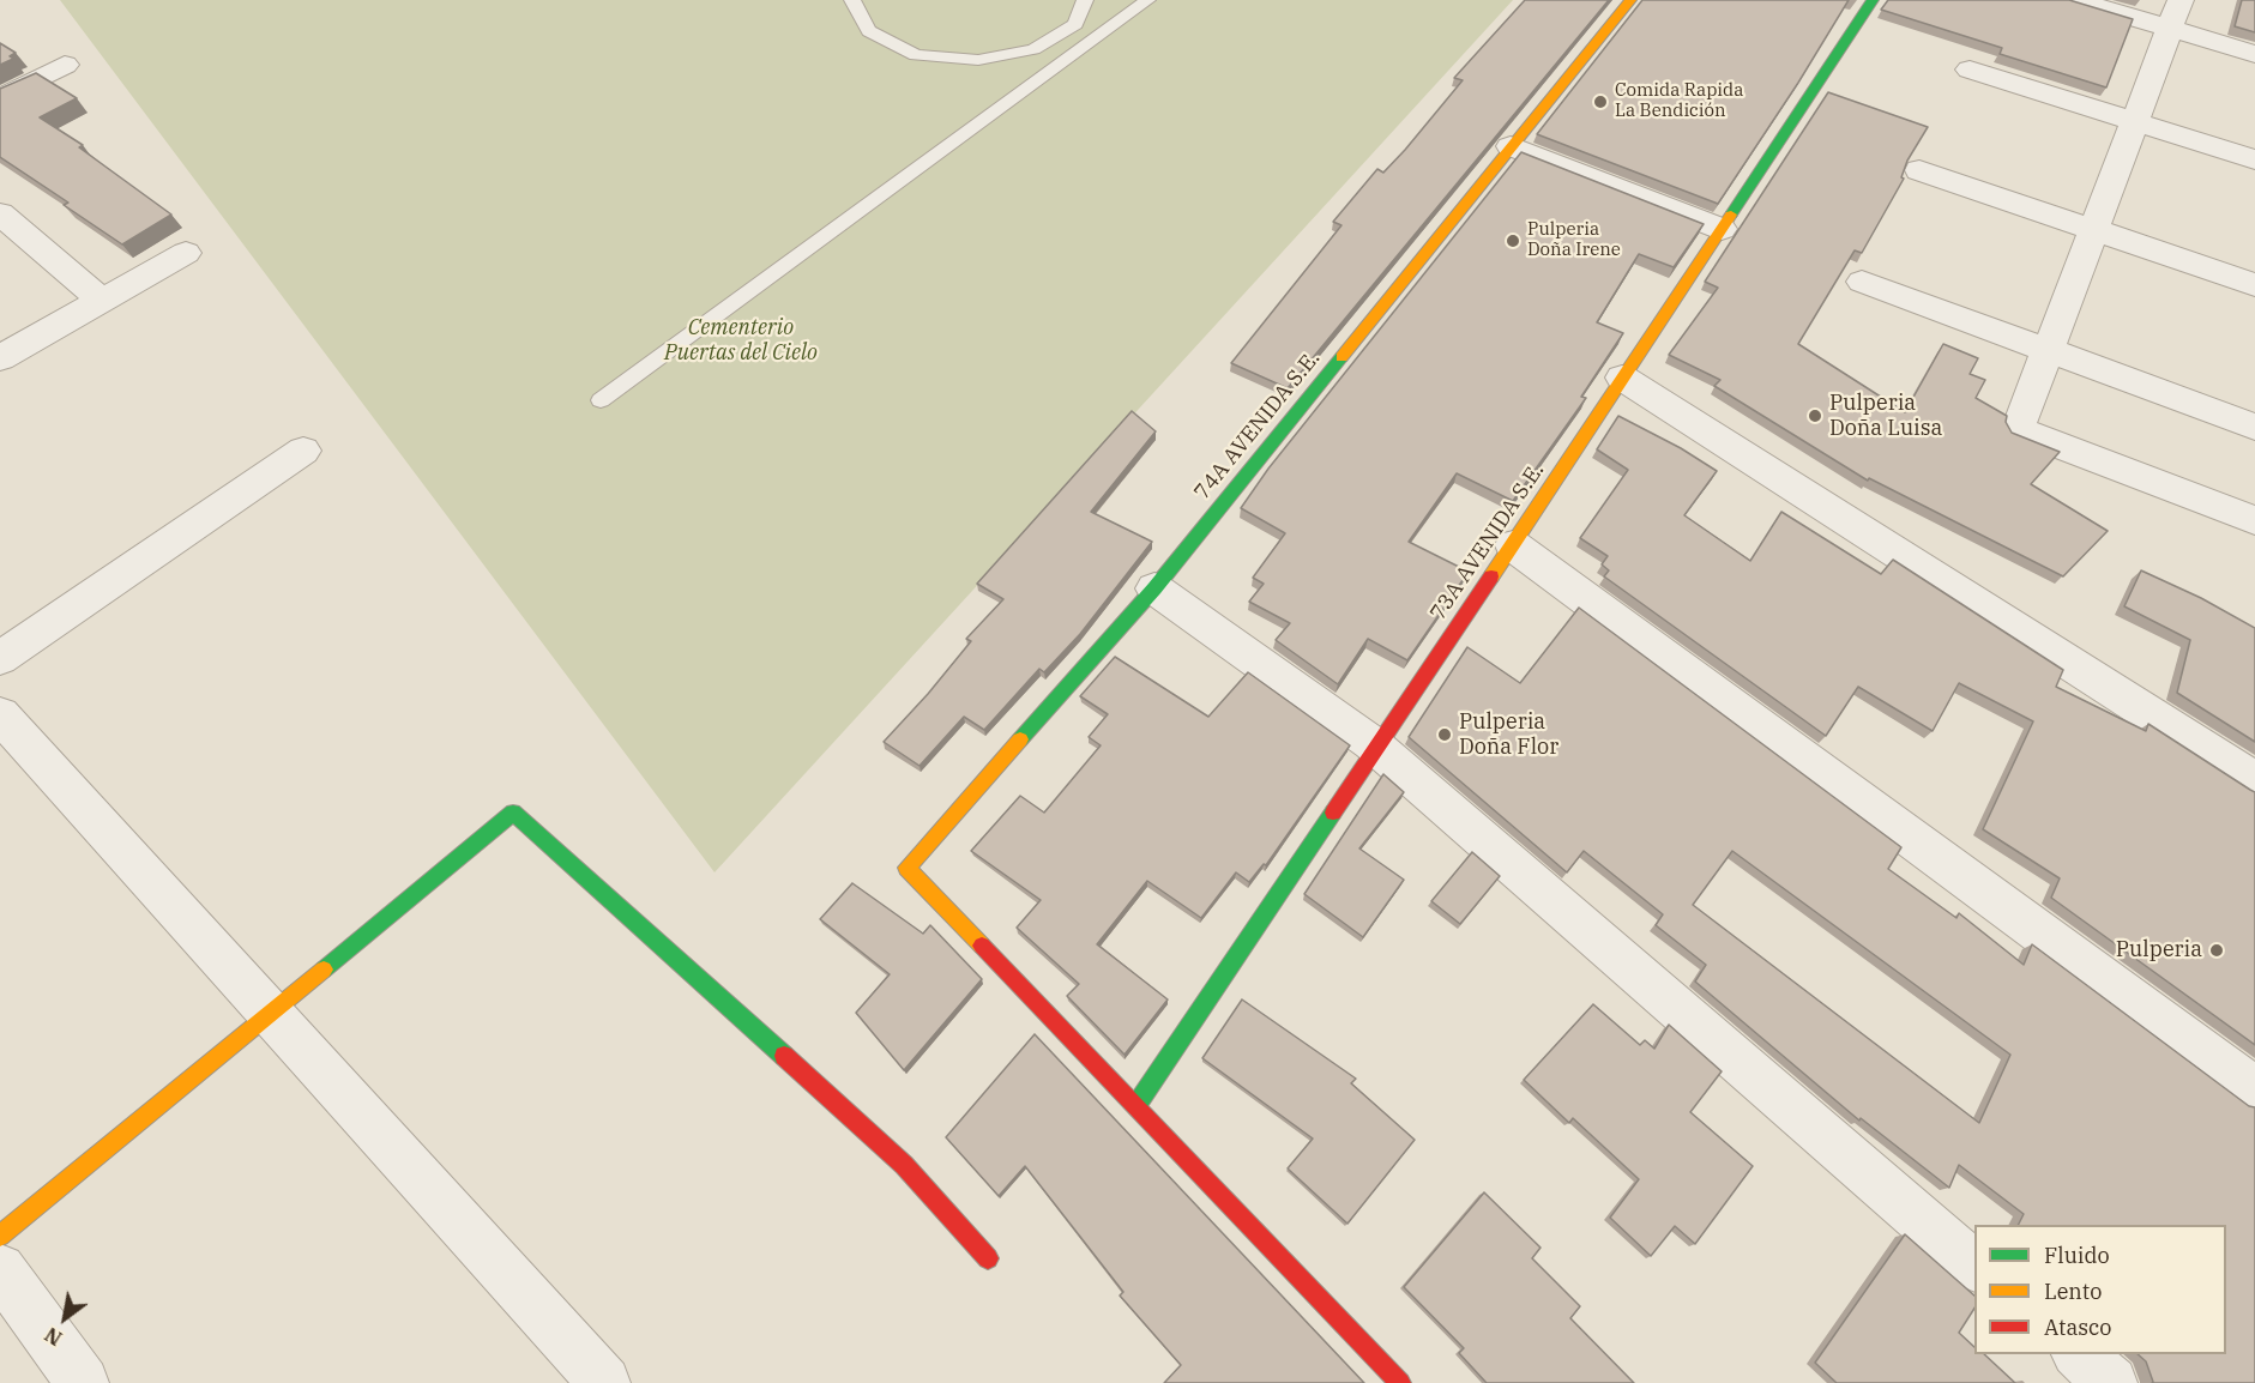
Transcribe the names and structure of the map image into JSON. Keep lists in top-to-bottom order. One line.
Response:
{"streets":{"street":["74A AVENIDA S.E.","73A AVENIDA S.E."]},"crossings":[["74A AVENIDA S.E.","73A AVENIDA S.E."]],"parks":["Cementerio Puertas del Cielo"],"places":["Comida Rapida La Bendición","Pulperia Doña Irene","Pulperia Doña Luisa","Pulperia Doña Flor","Pulperia"],"legend":["Fluido","Lento","Atasco"],"north":"bottom left"}
